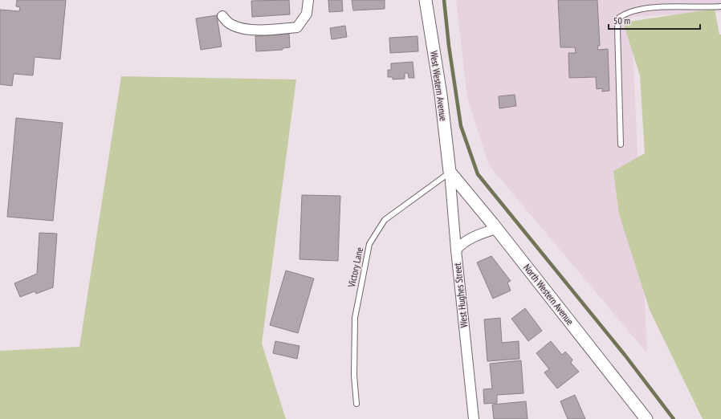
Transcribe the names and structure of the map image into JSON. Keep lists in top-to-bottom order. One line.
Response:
{"streets":{"street":["West Western Avenue","North Western Avenue","West Hughes Street"],"lane":["Victory Lane"]},"crossings":[["West Western Avenue","Victory Lane"],["West Western Avenue","North Western Avenue"],["West Western Avenue","West Hughes Street"],["Victory Lane","North Western Avenue"],["Victory Lane","West Hughes Street"],["North Western Avenue","West Hughes Street"]],"scale_bar":"50 m"}
